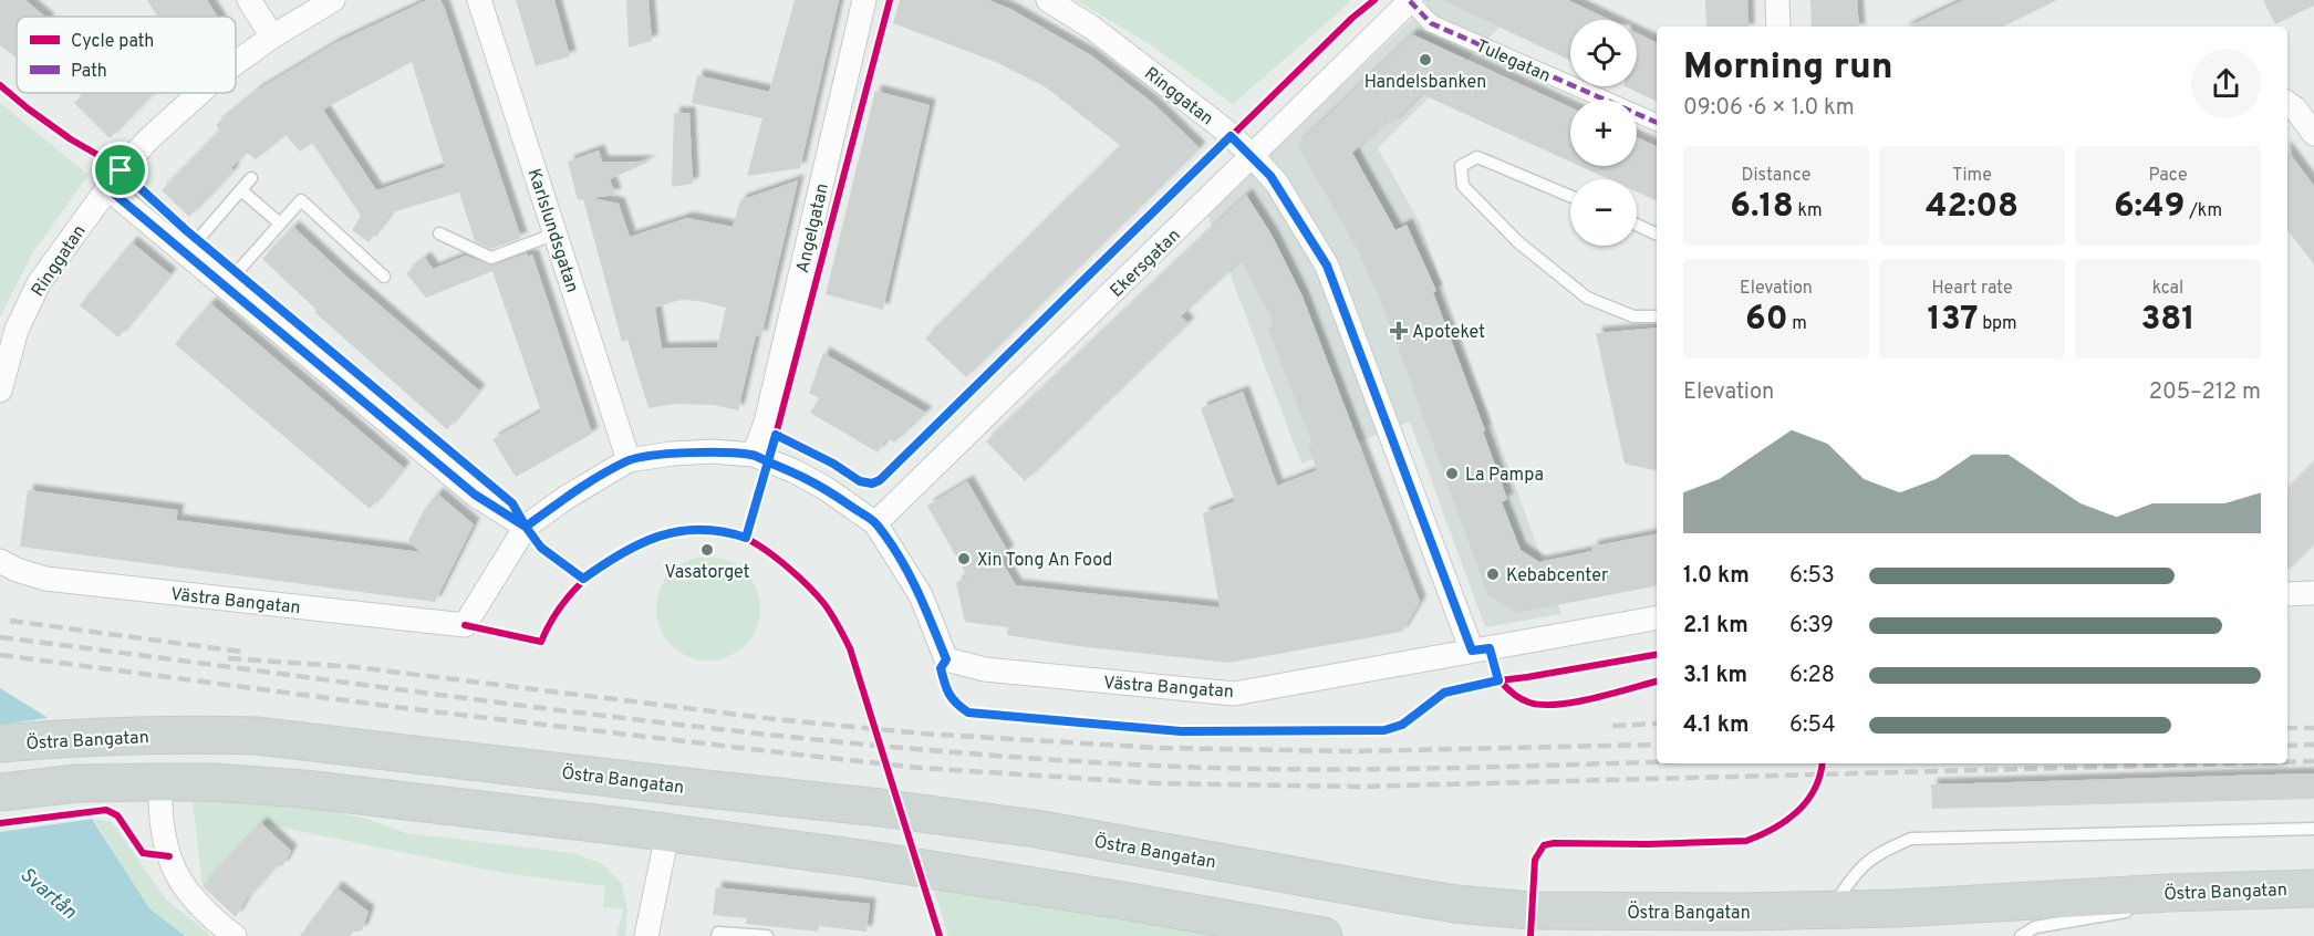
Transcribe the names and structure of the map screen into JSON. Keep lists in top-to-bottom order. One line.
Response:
{"streets":{"main road":["Östra Bangatan"],"street":["Tulegatan","Ringgatan","Angelgatan","Karlslundsgatan","Ekersgatan","Västra Bangatan"]},"crossings":[["Tulegatan","Ekersgatan"],["Ringgatan","Ekersgatan"],["Ringgatan","Västra Bangatan"],["Ekersgatan","Västra Bangatan"]],"water":["Svartån"],"places":{"other":["Handelsbanken","La Pampa","Vasatorget","Xin Tong An Food","Kebabcenter"],"health":["Apoteket"]},"legend":["Cycle path","Path"],"page":{"map_buttons":["+","−"],"heading":["Morning run","09:06 · 6 × 1.0 km"],"stats":[["Distance","6.18 km"],["Time","42:08"],["Pace","6:49 /km"],["Elevation","60 m"],["Heart rate","137 bpm"],["kcal","381"]],"chart":["Elevation","205–212 m"],"list":[{"name":"1.0 km","note":"6:53"},{"name":"2.1 km","note":"6:39"},{"name":"3.1 km","note":"6:28"},{"name":"4.1 km","note":"6:54"}]}}
